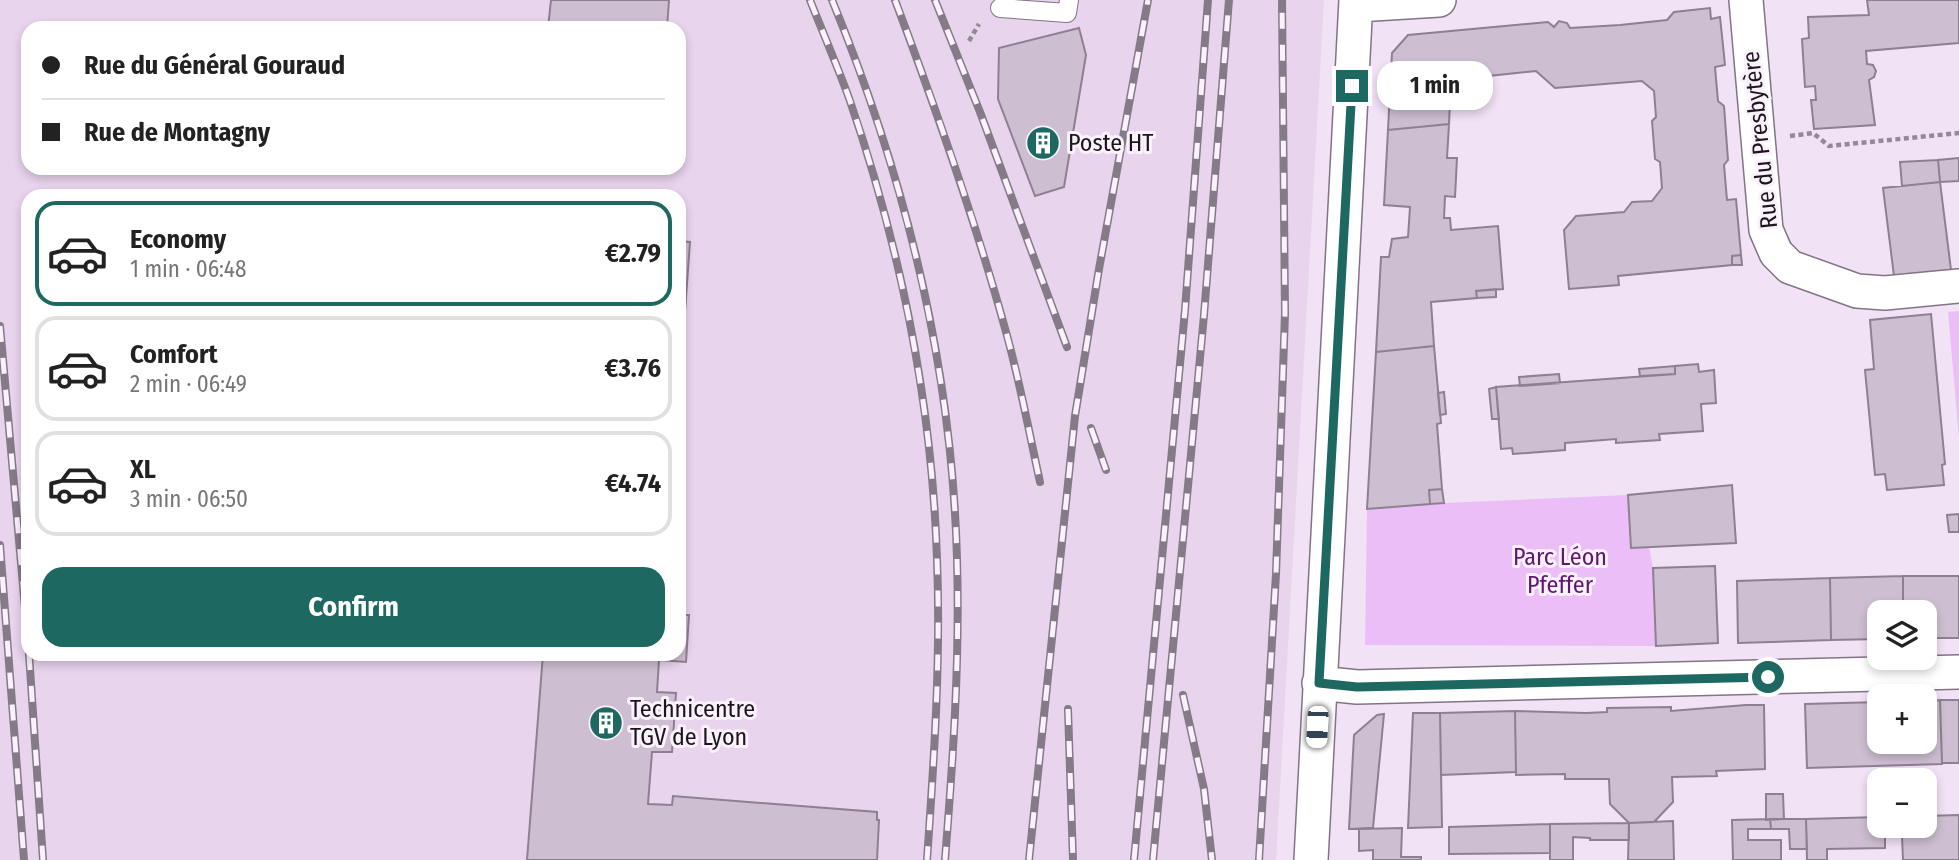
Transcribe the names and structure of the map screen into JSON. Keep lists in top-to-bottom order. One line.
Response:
{"streets":{"street":["Rue du Presbytère"]},"parks":["Parc Léon Pfeffer"],"places":{"building":["Poste HT","Technicentre TGV de Lyon"]},"page":{"banner":["Rue du Général Gouraud","Rue de Montagny"],"bubble":"1 min","list":[{"name":"Economy","note":"1 min · 06:48","value":"€2.79"},{"name":"Comfort","note":"2 min · 06:49","value":"€3.76"},{"name":"XL","note":"3 min · 06:50","value":"€4.74"}],"buttons":"Confirm","map_buttons":["+","−"]}}
